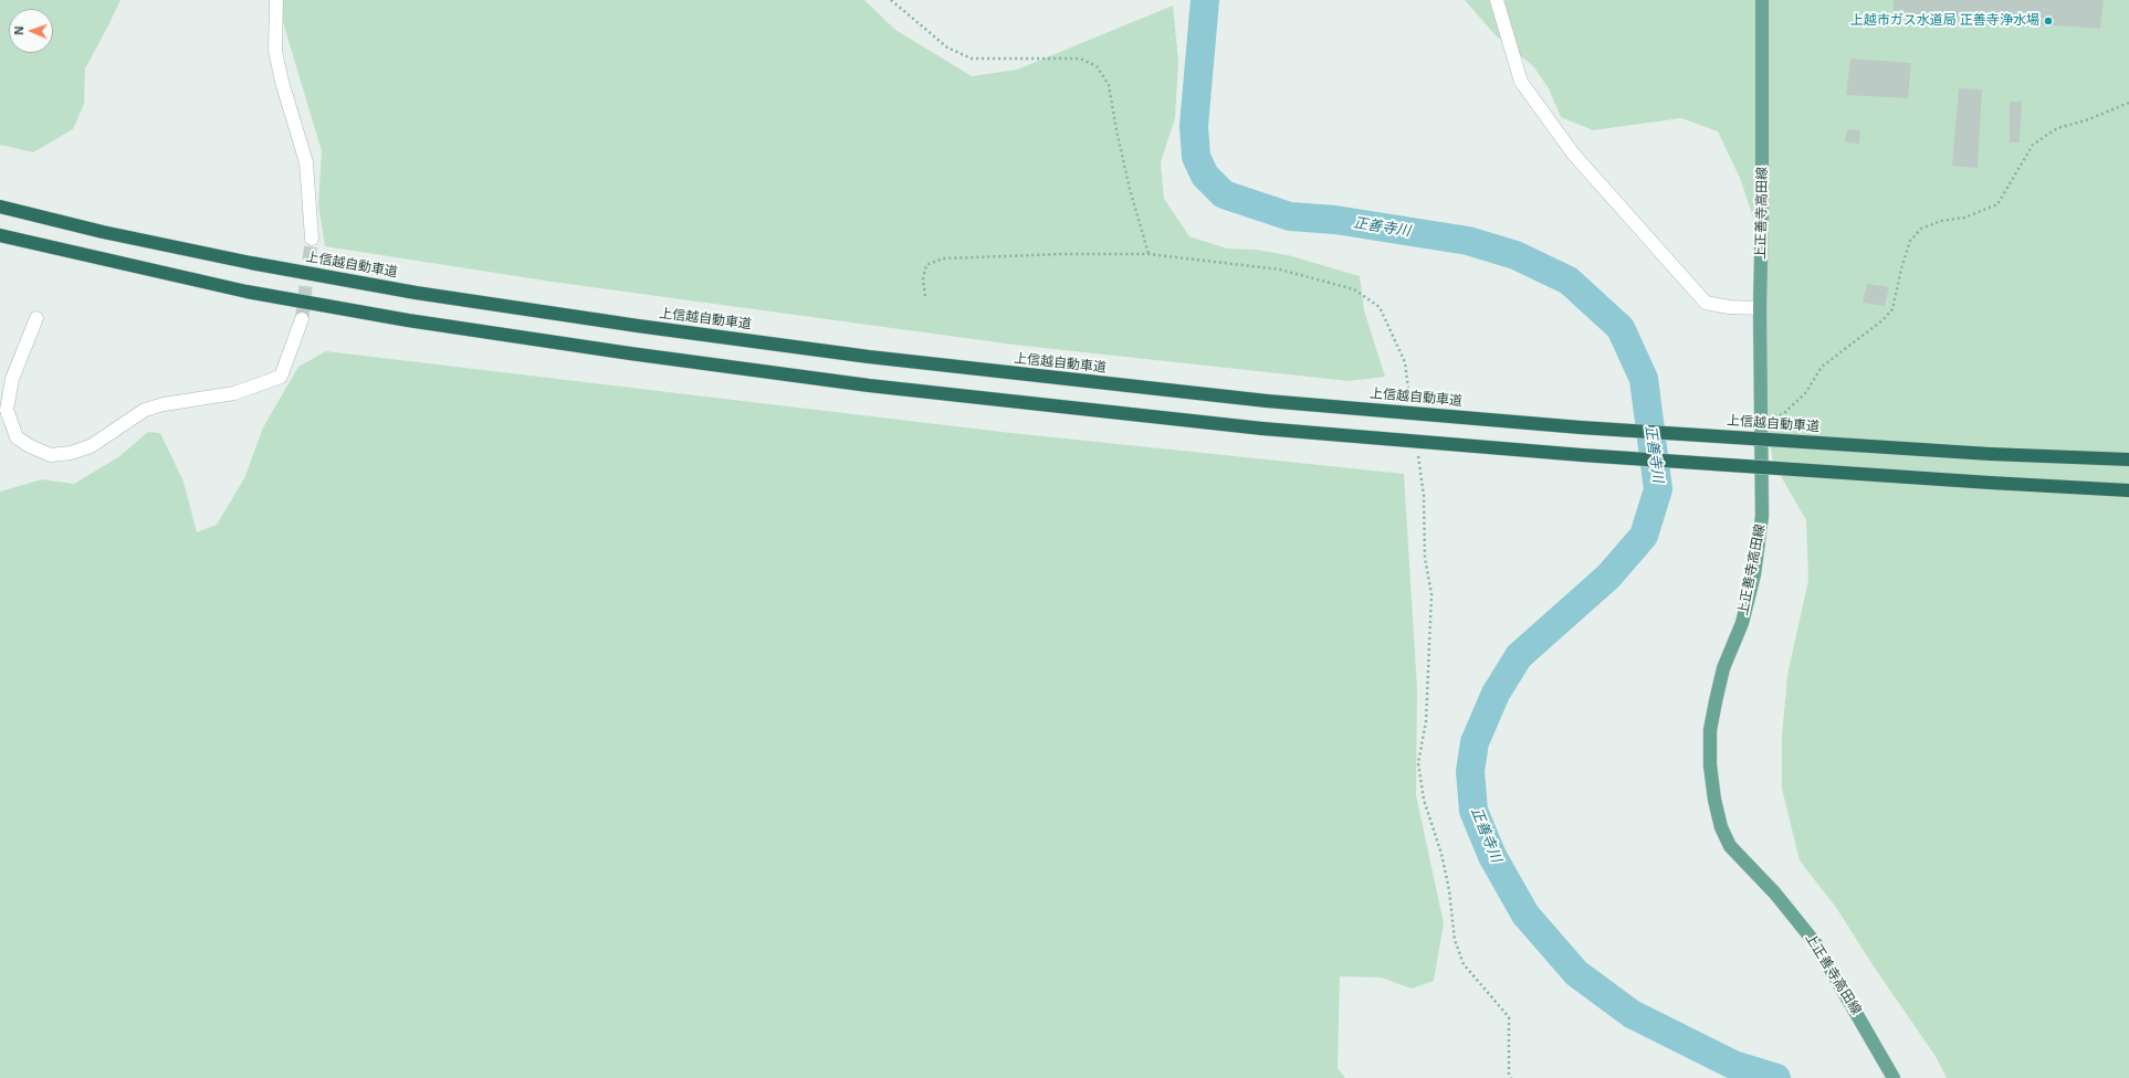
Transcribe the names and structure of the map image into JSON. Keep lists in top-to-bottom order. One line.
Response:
{"streets":{"highway":["上信越自動車道"],"main road":["上正善寺高田線"]},"water":["正善寺川"],"places":["上越市ガス水道局 正善寺浄水場"],"north":"left"}
